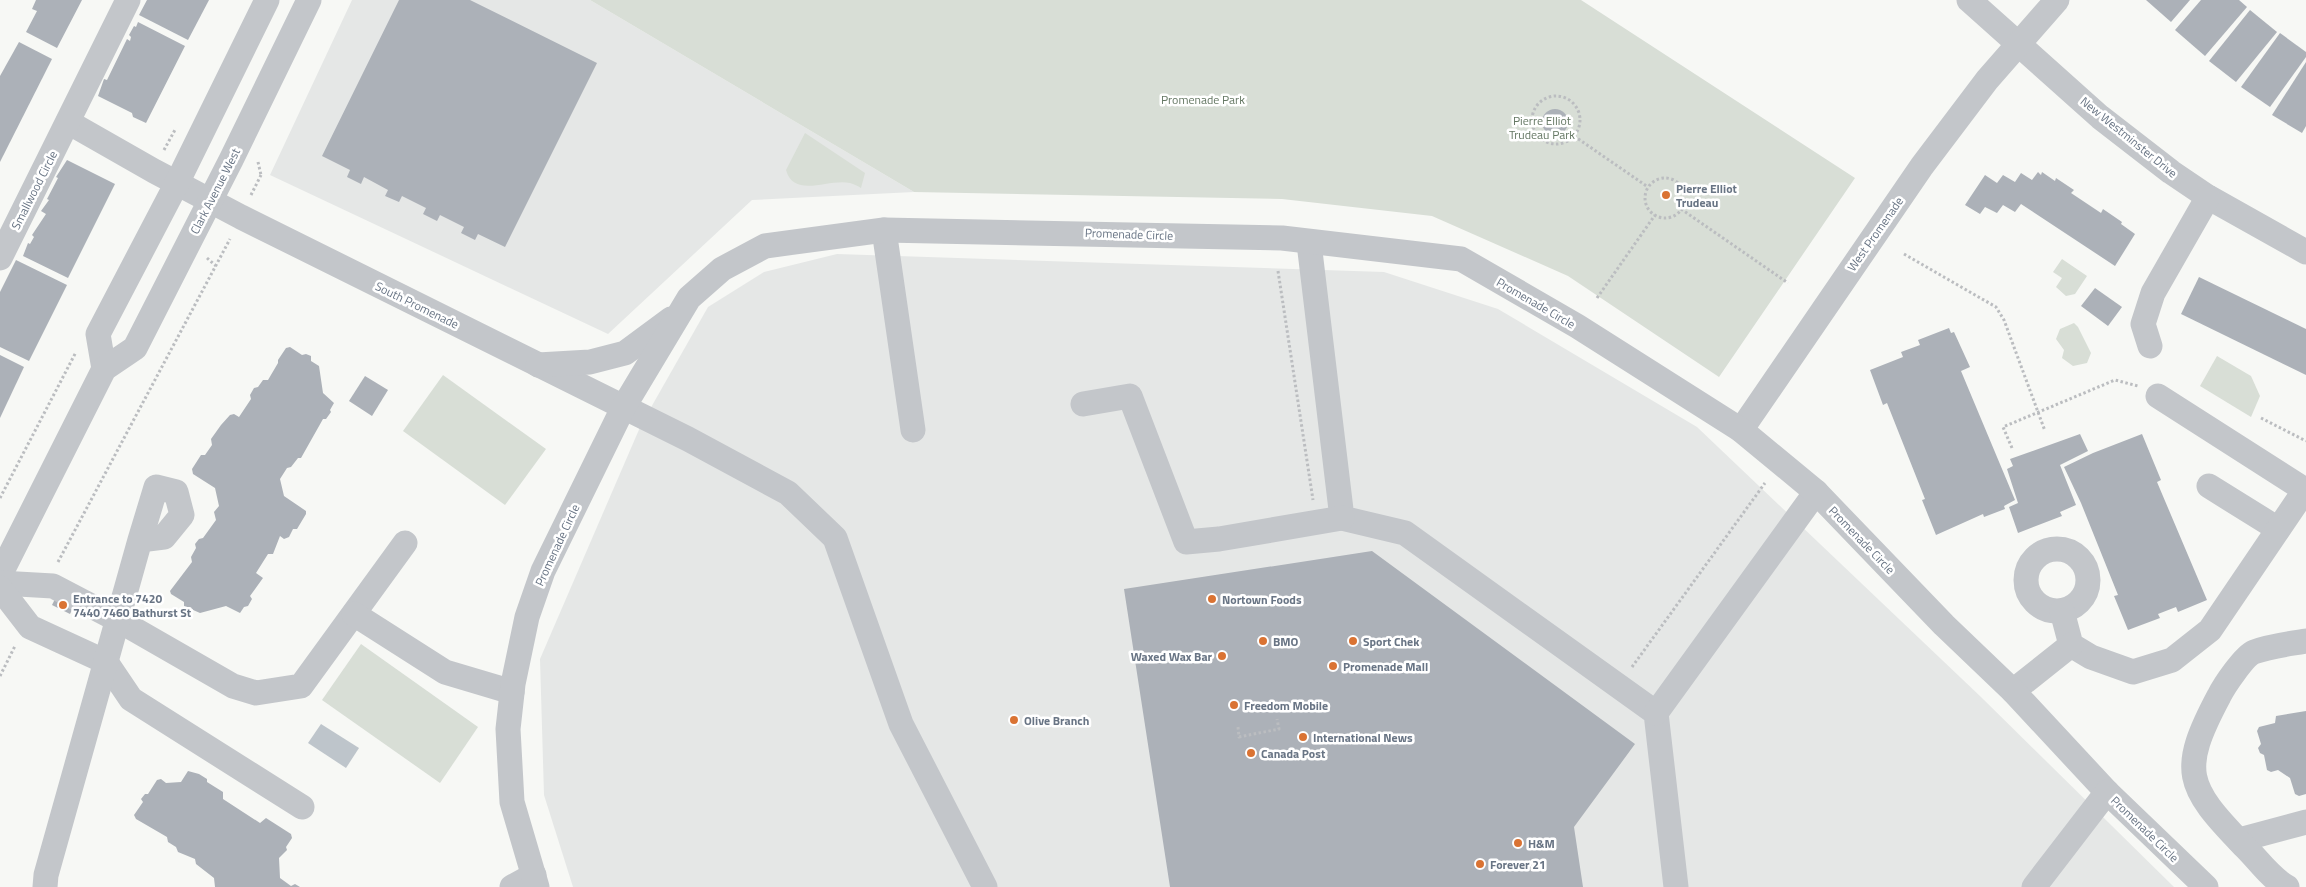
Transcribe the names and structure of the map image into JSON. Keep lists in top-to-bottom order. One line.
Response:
{"streets":{"street":["New Westminster Drive","Smallwood Circle","Clark Avenue West","Promenade Circle","West Promenade","South Promenade"]},"crossings":[["New Westminster Drive","West Promenade"],["Clark Avenue West","South Promenade"],["Promenade Circle","West Promenade"],["Promenade Circle","South Promenade"]],"parks":["Promenade Park","Pierre Elliot Trudeau Park"],"places":["Pierre Elliot Trudeau","Nortown Foods","Entrance to 7420 7440 7460 Bathurst St","BMO","Sport Chek","Waxed Wax Bar","Promenade Mall","Freedom Mobile","Olive Branch","International News","Canada Post","H&M","Forever 21"]}
